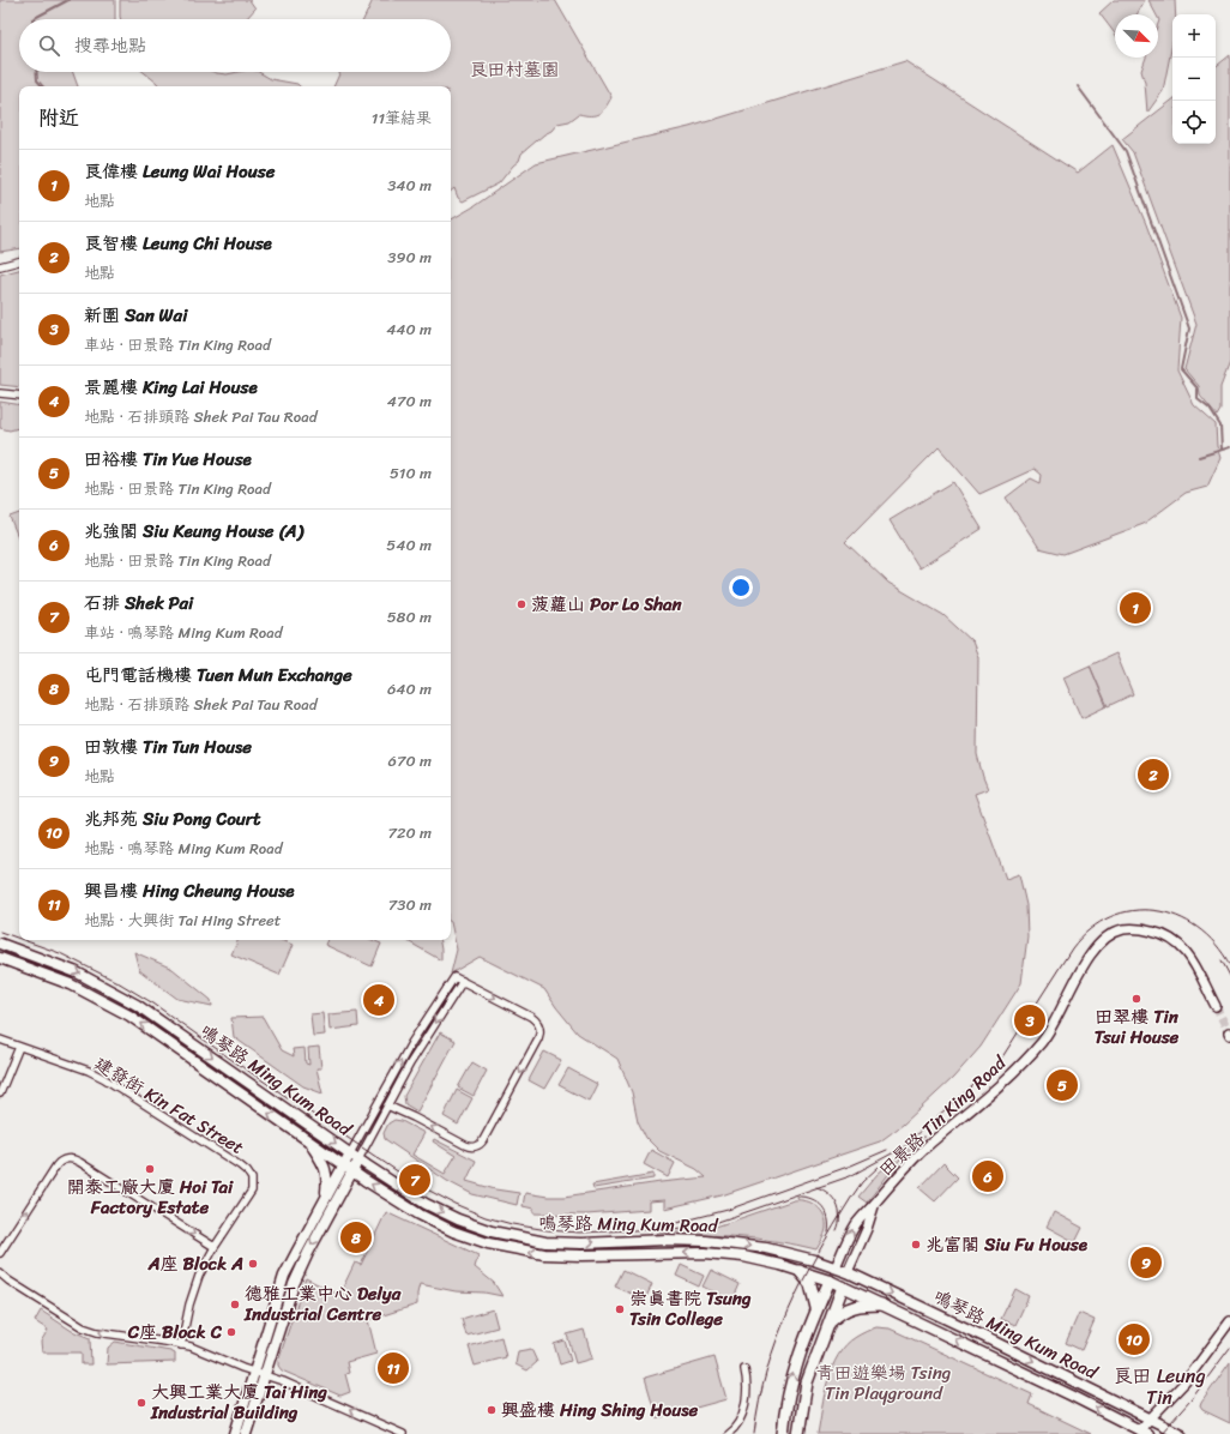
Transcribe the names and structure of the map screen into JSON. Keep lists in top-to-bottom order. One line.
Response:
{"streets":{"main road":["鳴琴路 Ming Kum Road"],"street":["建發街 Kin Fat Street","田景路 Tin King Road"]},"crossings":[["鳴琴路 Ming Kum Road","田景路 Tin King Road"]],"districts":["良田 Leung Tin"],"parks":["良田村墓園","青田遊樂場 Tsing Tin Playground"],"places":["菠蘿山 Por Lo Shan","田翠樓 Tin Tsui House","開泰工廠大廈 Hoi Tai Factory Estate","兆富閣 Siu Fu House","A座 Block A","德雅工業中心 Delya Industrial Centre","崇真書院 Tsung Tsin College","C座 Block C","大興工業大廈 Tai Hing Industrial Building","興盛樓 Hing Shing House"],"north":"bottom right","page":{"map_buttons":["+","−"],"search":"搜尋地點","heading":["附近","11筆結果"],"list":[{"mark":"1","name":"良偉樓 Leung Wai House","note":"地點","value":"340 m"},{"mark":"2","name":"良智樓 Leung Chi House","note":"地點","value":"390 m"},{"mark":"3","name":"新圍 San Wai","note":"車站 · 田景路 Tin King Road","value":"440 m"},{"mark":"4","name":"景麗樓 King Lai House","note":"地點 · 石排頭路 Shek Pai Tau Road","value":"470 m"},{"mark":"5","name":"田裕樓 Tin Yue House","note":"地點 · 田景路 Tin King Road","value":"510 m"},{"mark":"6","name":"兆強閣 Siu Keung House (A)","note":"地點 · 田景路 Tin King Road","value":"540 m"},{"mark":"7","name":"石排 Shek Pai","note":"車站 · 鳴琴路 Ming Kum Road","value":"580 m"},{"mark":"8","name":"屯門電話機樓 Tuen Mun Exchange","note":"地點 · 石排頭路 Shek Pai Tau Road","value":"640 m"},{"mark":"9","name":"田敦樓 Tin Tun House","note":"地點","value":"670 m"},{"mark":"10","name":"兆邦苑 Siu Pong Court","note":"地點 · 鳴琴路 Ming Kum Road","value":"720 m"},{"mark":"11","name":"興昌樓 Hing Cheung House","note":"地點 · 大興街 Tai Hing Street","value":"730 m"}],"pins":["1","2","4","3","5","6","7","8","9","10","11"]}}
